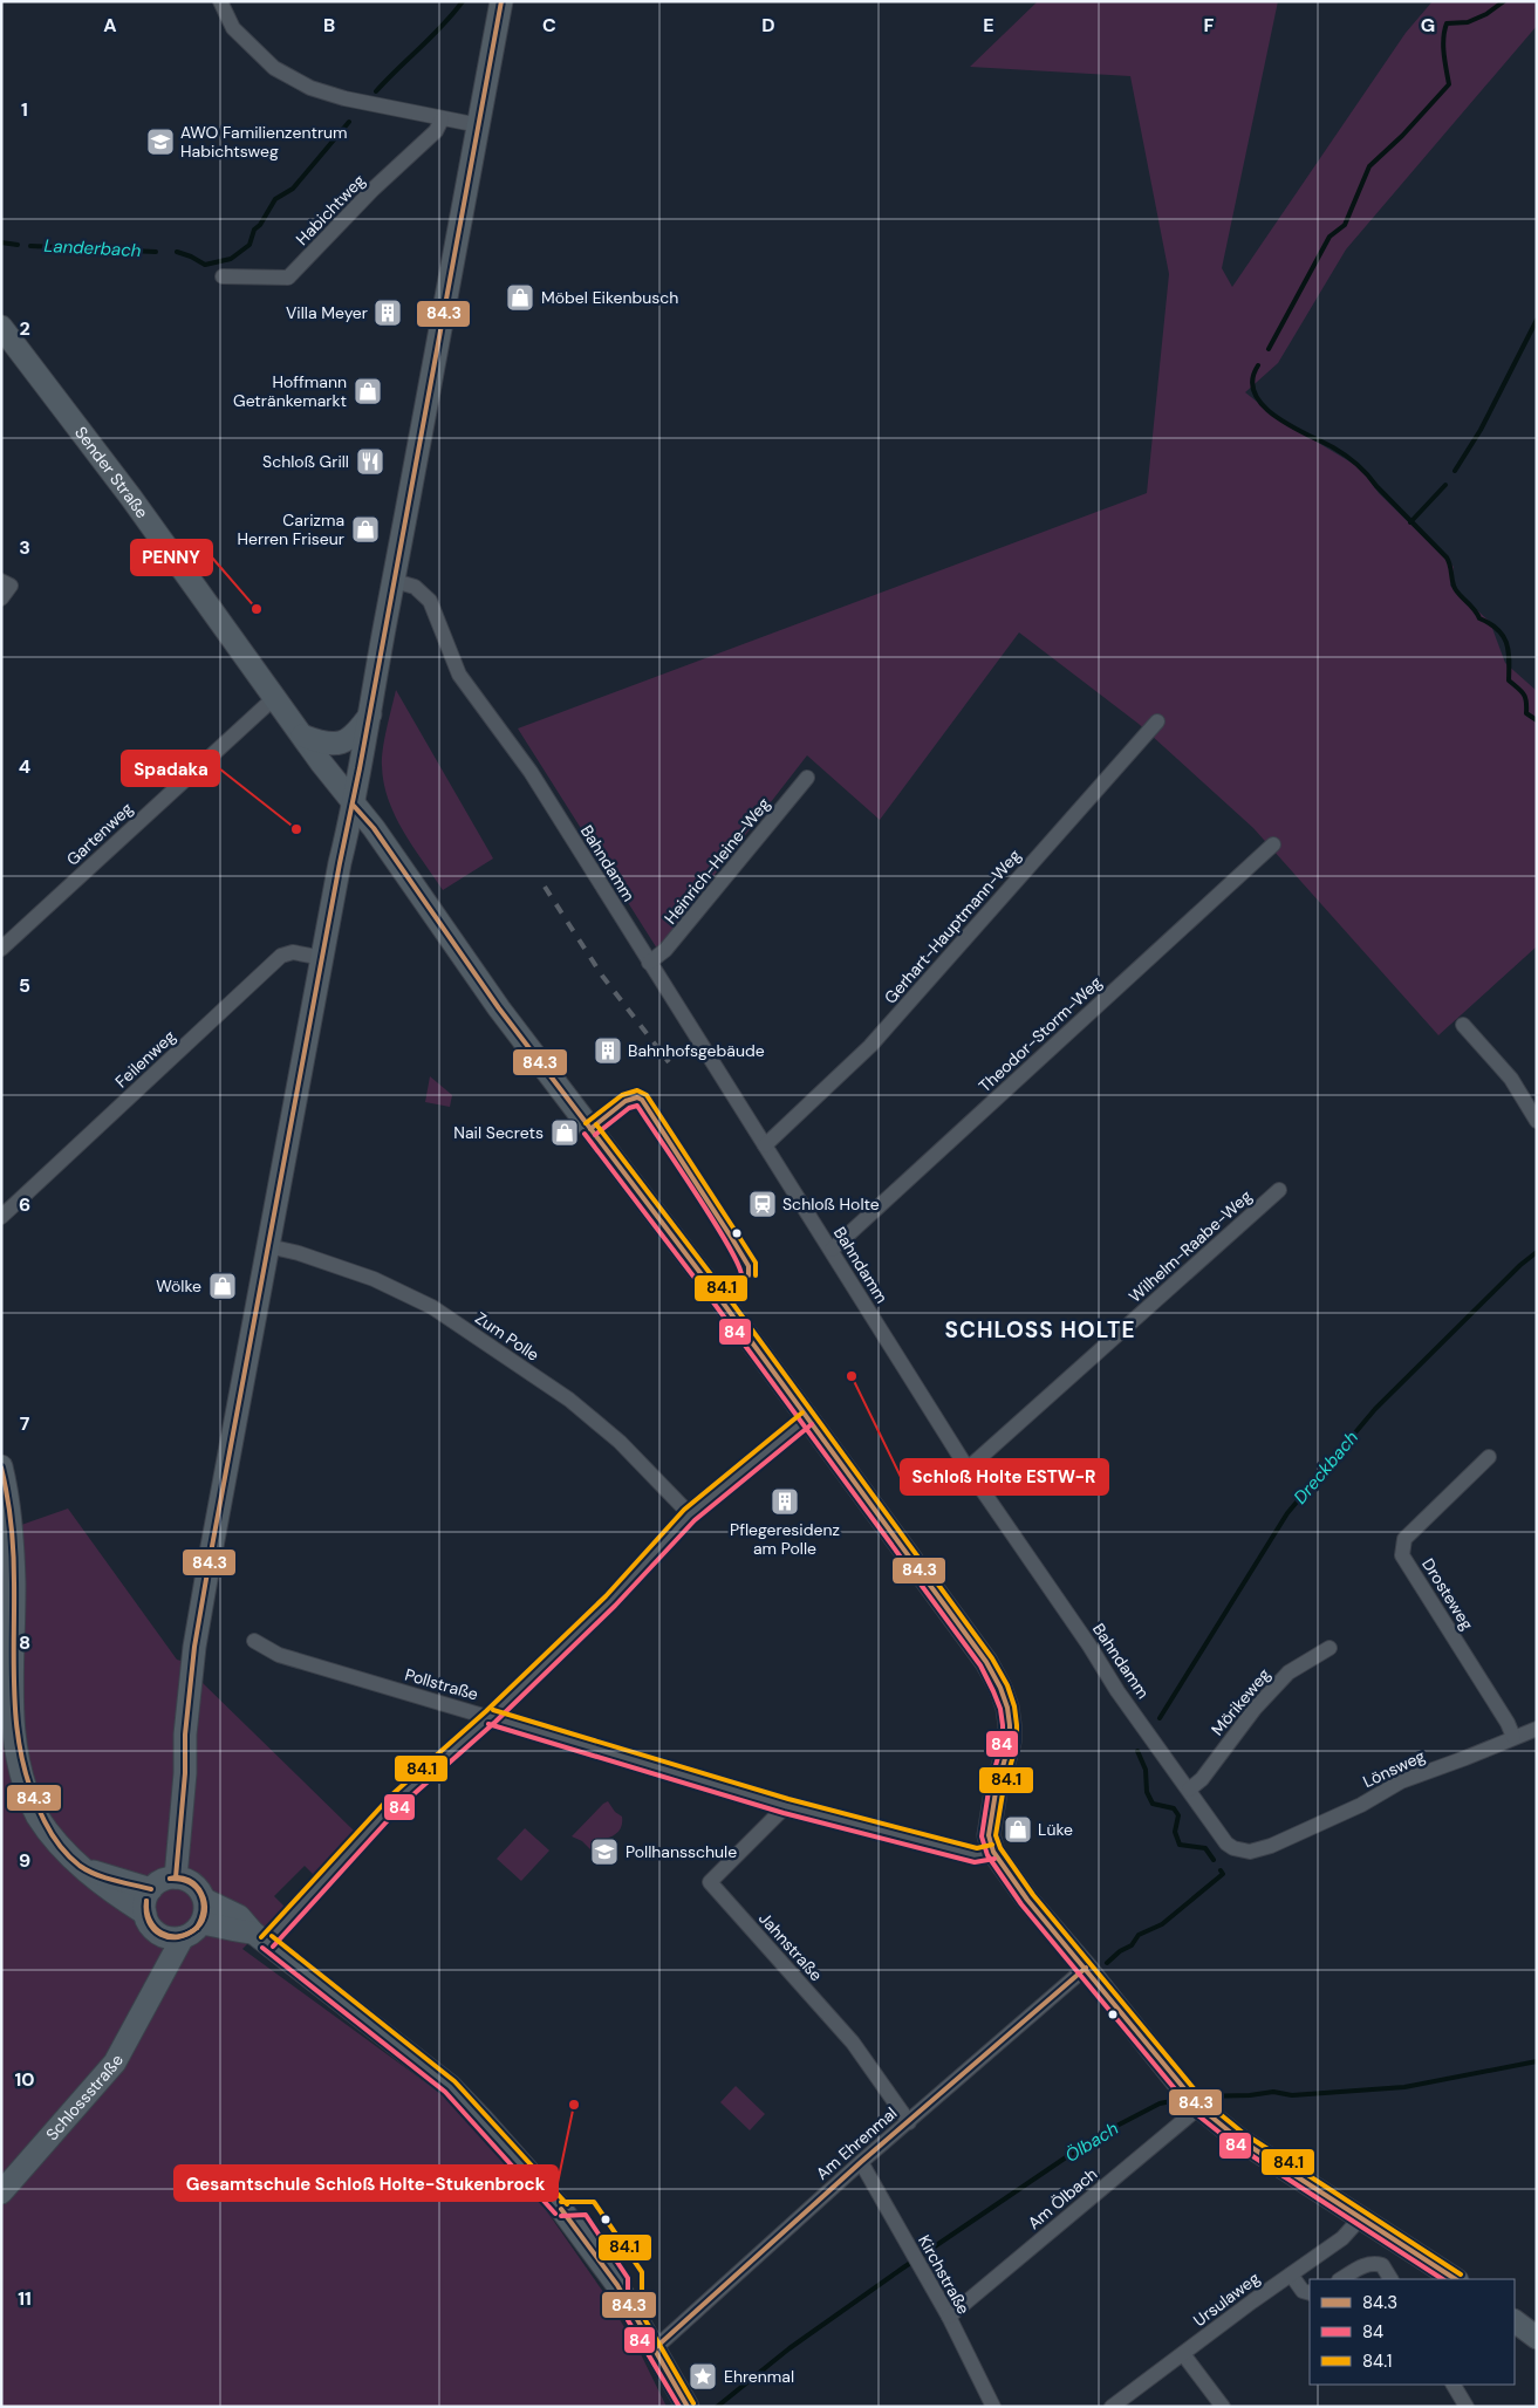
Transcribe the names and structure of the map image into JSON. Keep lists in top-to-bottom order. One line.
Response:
{"streets":{"street":["Habichtweg","Sender Straße","Gartenweg","Heinrich-Heine-Weg","Bahndamm","Gerhart-Hauptmann-Weg","Theodor-Storm-Weg","Feilenweg","Wilhelm-Raabe-Weg","Zum Polle","Drosteweg","Pollstraße","Mörikeweg","Lönsweg","Jahnstraße","Schlossstraße","Am Ehrenmal","Am Ölbach","Kirchstraße","Ursulaweg"]},"crossings":[["Sender Straße","Gartenweg"],["Sender Straße","Pollstraße"],["Heinrich-Heine-Weg","Bahndamm"],["Bahndamm","Gerhart-Hauptmann-Weg"],["Bahndamm","Theodor-Storm-Weg"],["Bahndamm","Wilhelm-Raabe-Weg"],["Bahndamm","Mörikeweg"],["Bahndamm","Lönsweg"],["Drosteweg","Lönsweg"],["Pollstraße","Jahnstraße"],["Jahnstraße","Am Ehrenmal"],["Am Ehrenmal","Kirchstraße"],["Am Ölbach","Kirchstraße"]],"districts":["SCHLOSS HOLTE"],"water":["Landerbach","Dreckbach","Ölbach"],"places":{"school or university":["AWO Familienzentrum Habichtsweg","Pollhansschule"],"shop":["Möbel Eikenbusch","Hoffmann Getränkemarkt","Carizma Herren Friseur","Nail Secrets","Wölke","Lüke"],"building":["Villa Meyer","Bahnhofsgebäude","Pflegeresidenz am Polle"],"restaurant":["Schloß Grill"],"other":["PENNY","Spadaka","Schloß Holte ESTW-R","Gesamtschule Schloß Holte-Stukenbrock"],"station":["Schloß Holte"],"place":["Ehrenmal"]},"lines":["transit line 84.3","transit line 84.1","transit line 84"],"legend":["84.3","84","84.1"],"grid":{"columns":["A","B","C","D","E","F","G"],"rows":["1","2","3","4","5","6","7","8","9","10","11"]}}
